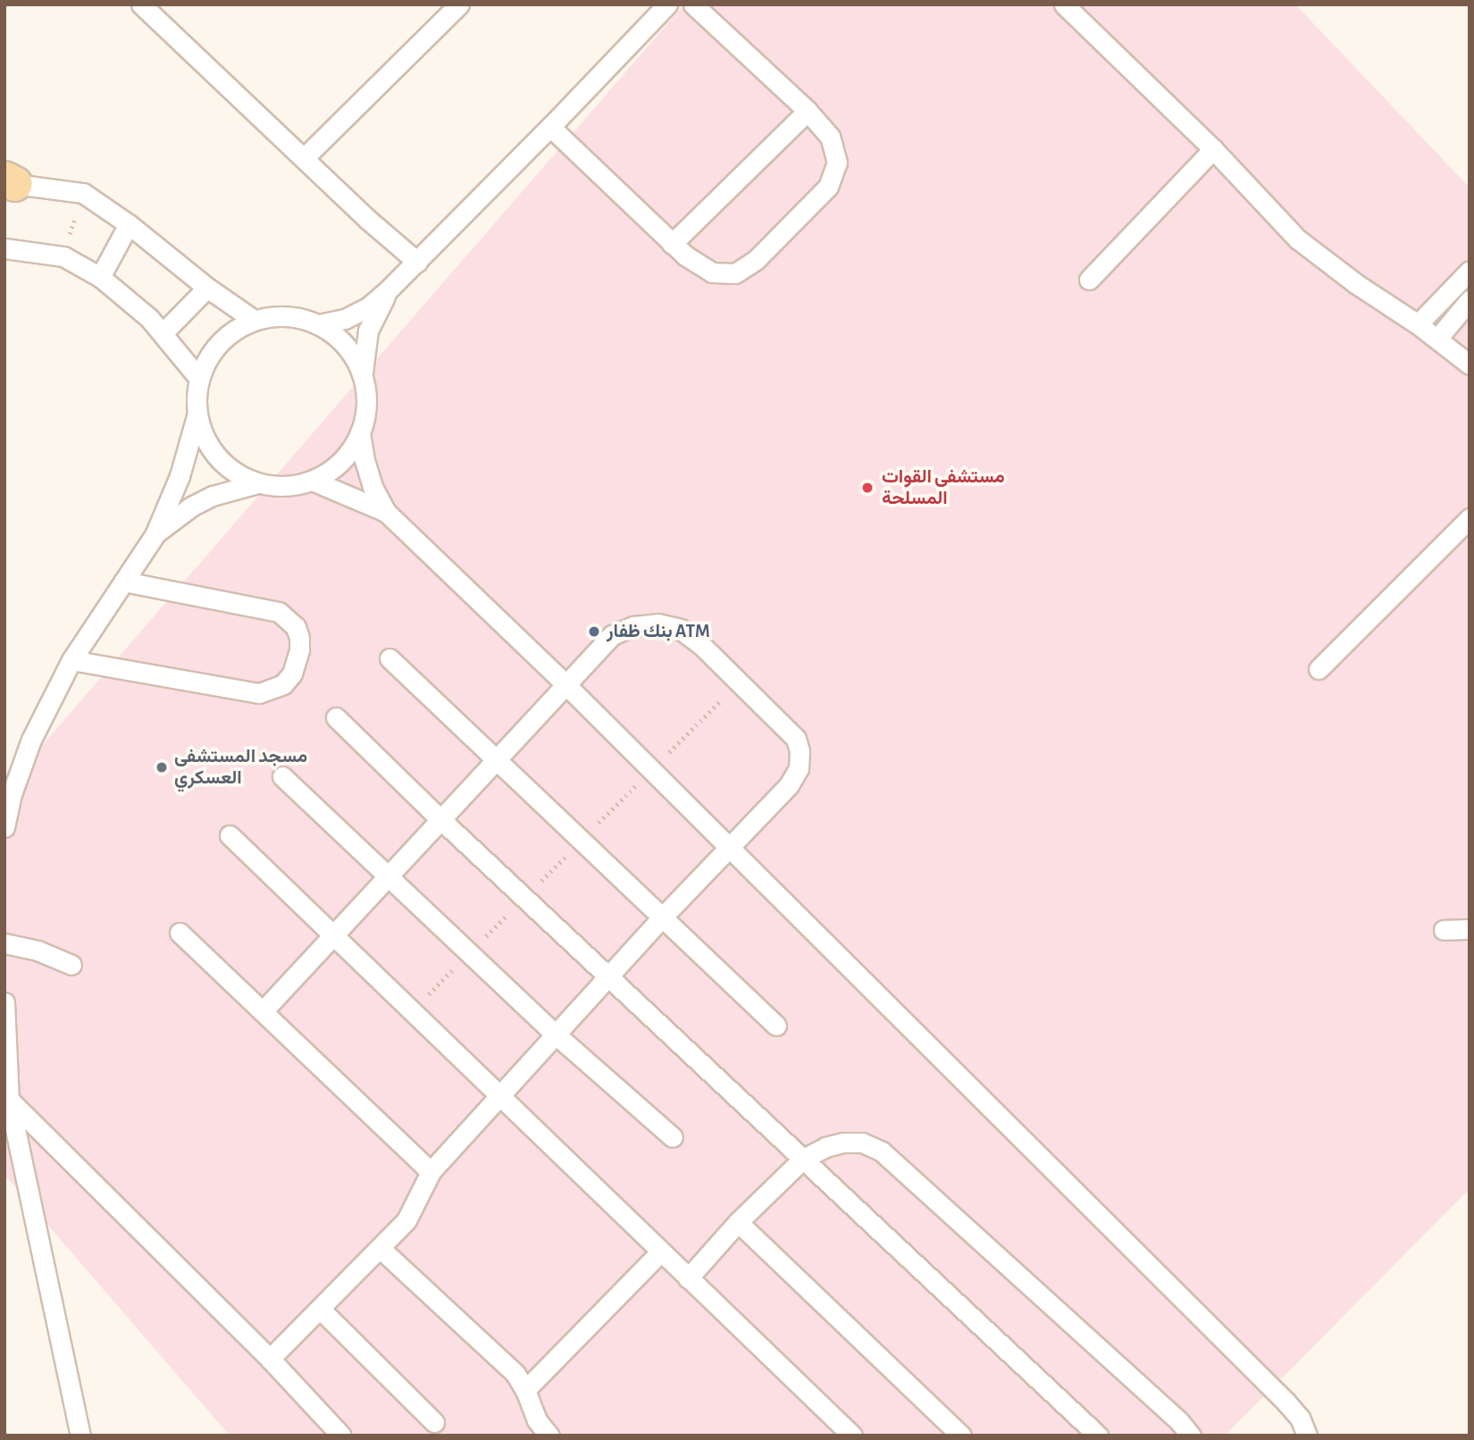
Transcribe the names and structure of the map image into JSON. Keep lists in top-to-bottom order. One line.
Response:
{"places":["مستشفى القوات المسلحة","بنك ظفار ATM","مسجد المستشفى العسكري"]}
